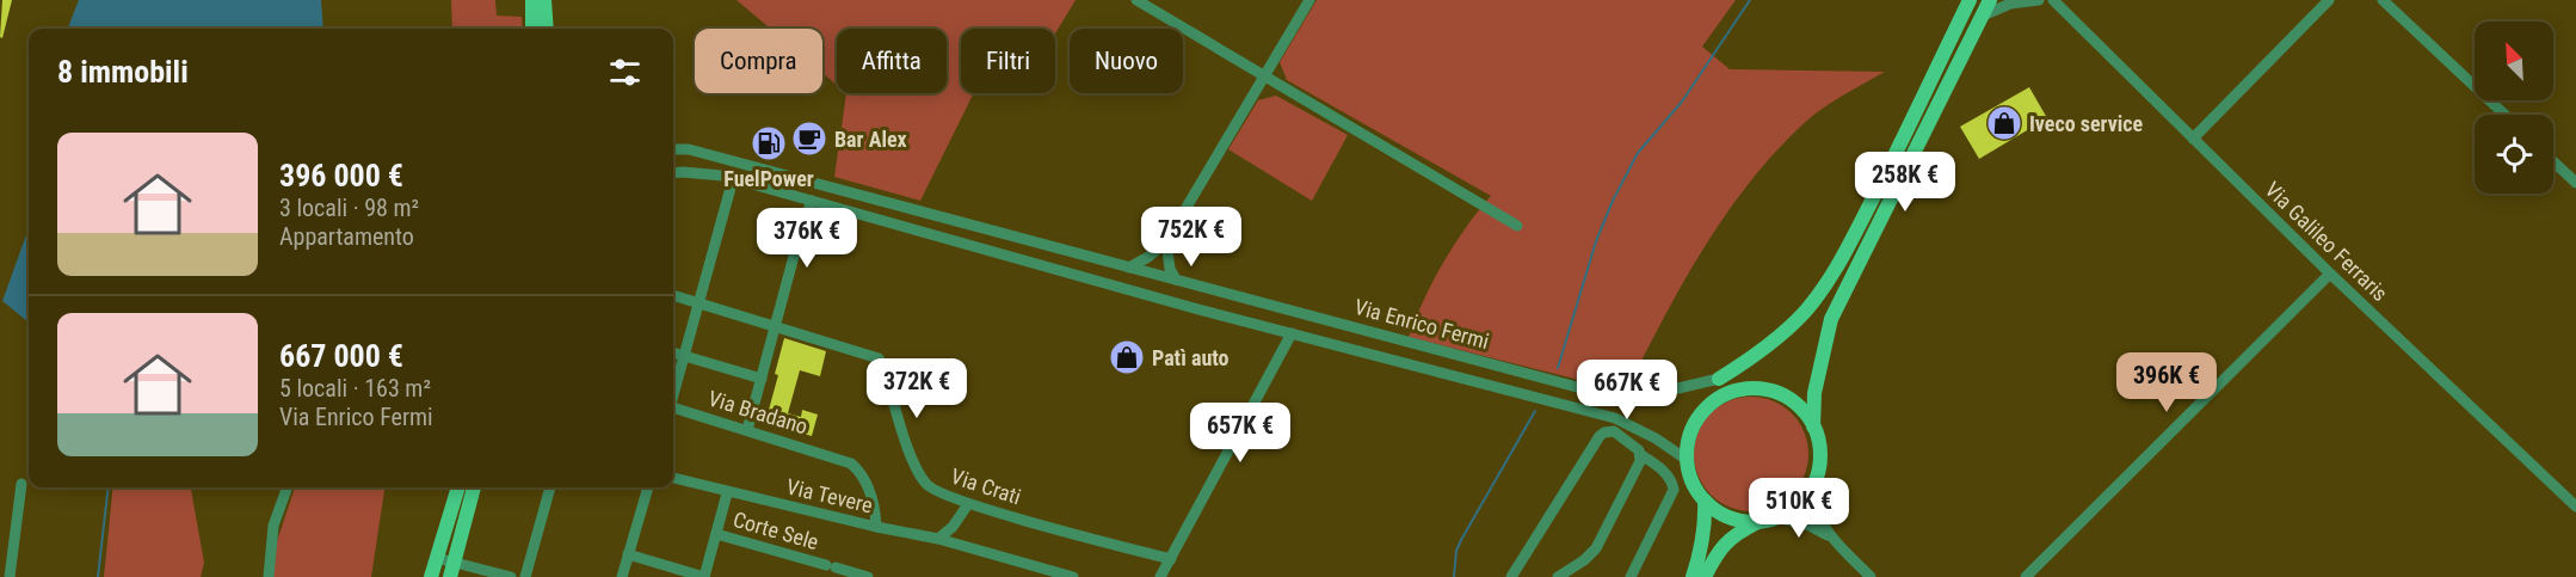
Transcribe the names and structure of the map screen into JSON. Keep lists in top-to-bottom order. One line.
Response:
{"streets":{"main road":["Via Enrico Fermi"],"street":["Via Galileo Ferraris","Via Bradano","Via Crati","Via Tevere","Corte Sele"]},"crossings":[["Via Bradano","Via Tevere"]],"places":{"shop":["Iveco service","Patì auto"],"cafe":["Bar Alex"],"fuel station":["FuelPower"]},"north":"top left","page":{"chip":["Compra","Affitta","Filtri","Nuovo"],"heading":"8 immobili","list":[{"name":"396 000 €","note":"3 locali · 98 m² · Appartamento"},{"name":"667 000 €","note":"5 locali · 163 m² · Via Enrico Fermi"}],"price":["258K €","752K €","376K €","396K €","372K €","667K €","657K €","510K €"]}}
